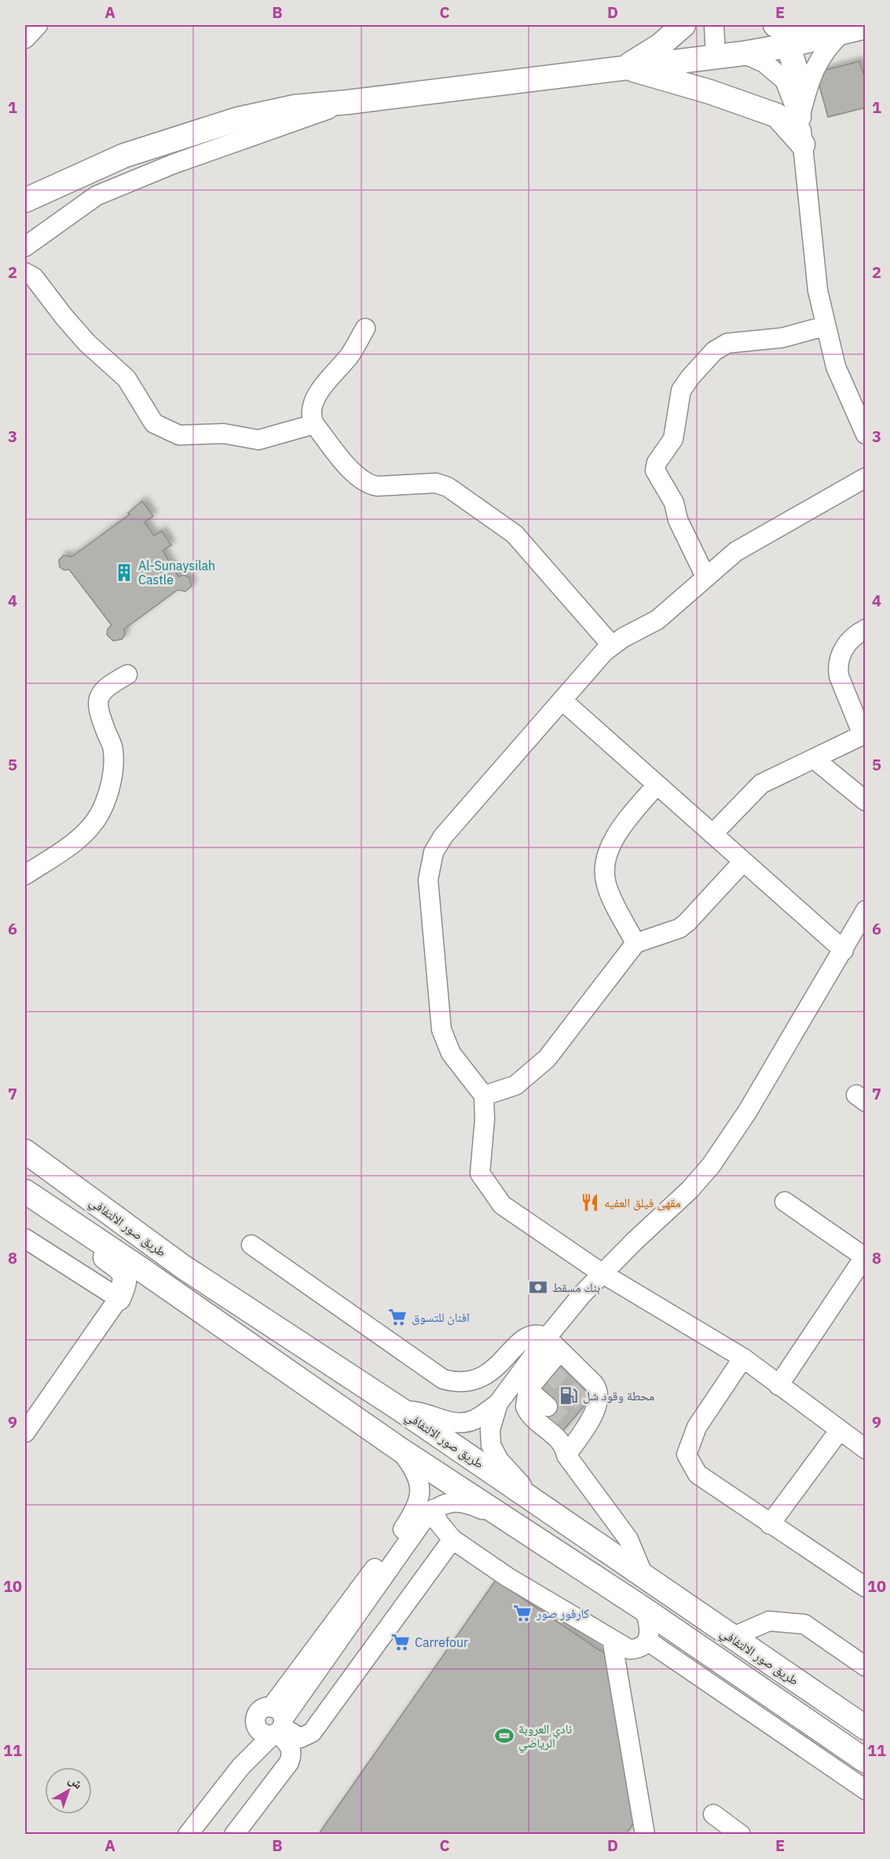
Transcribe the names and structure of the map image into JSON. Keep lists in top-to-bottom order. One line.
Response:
{"streets":{"main road":["طريق صور الالتفافي"]},"places":{"building":["Al-Sunaysilah Castle"],"restaurant":["مقهى فيلق العفيه"],"bank":["بنك مسقط"],"supermarket":["افنان للتسوق","كارفور صور","Carrefour"],"fuel station":["محطة وقود شل"],"sports":["نادي العروبة الرياضي"]},"north":"top right","grid":{"columns":["A","B","C","D","E"],"rows":["1","2","3","4","5","6","7","8","9","10","11"]}}
